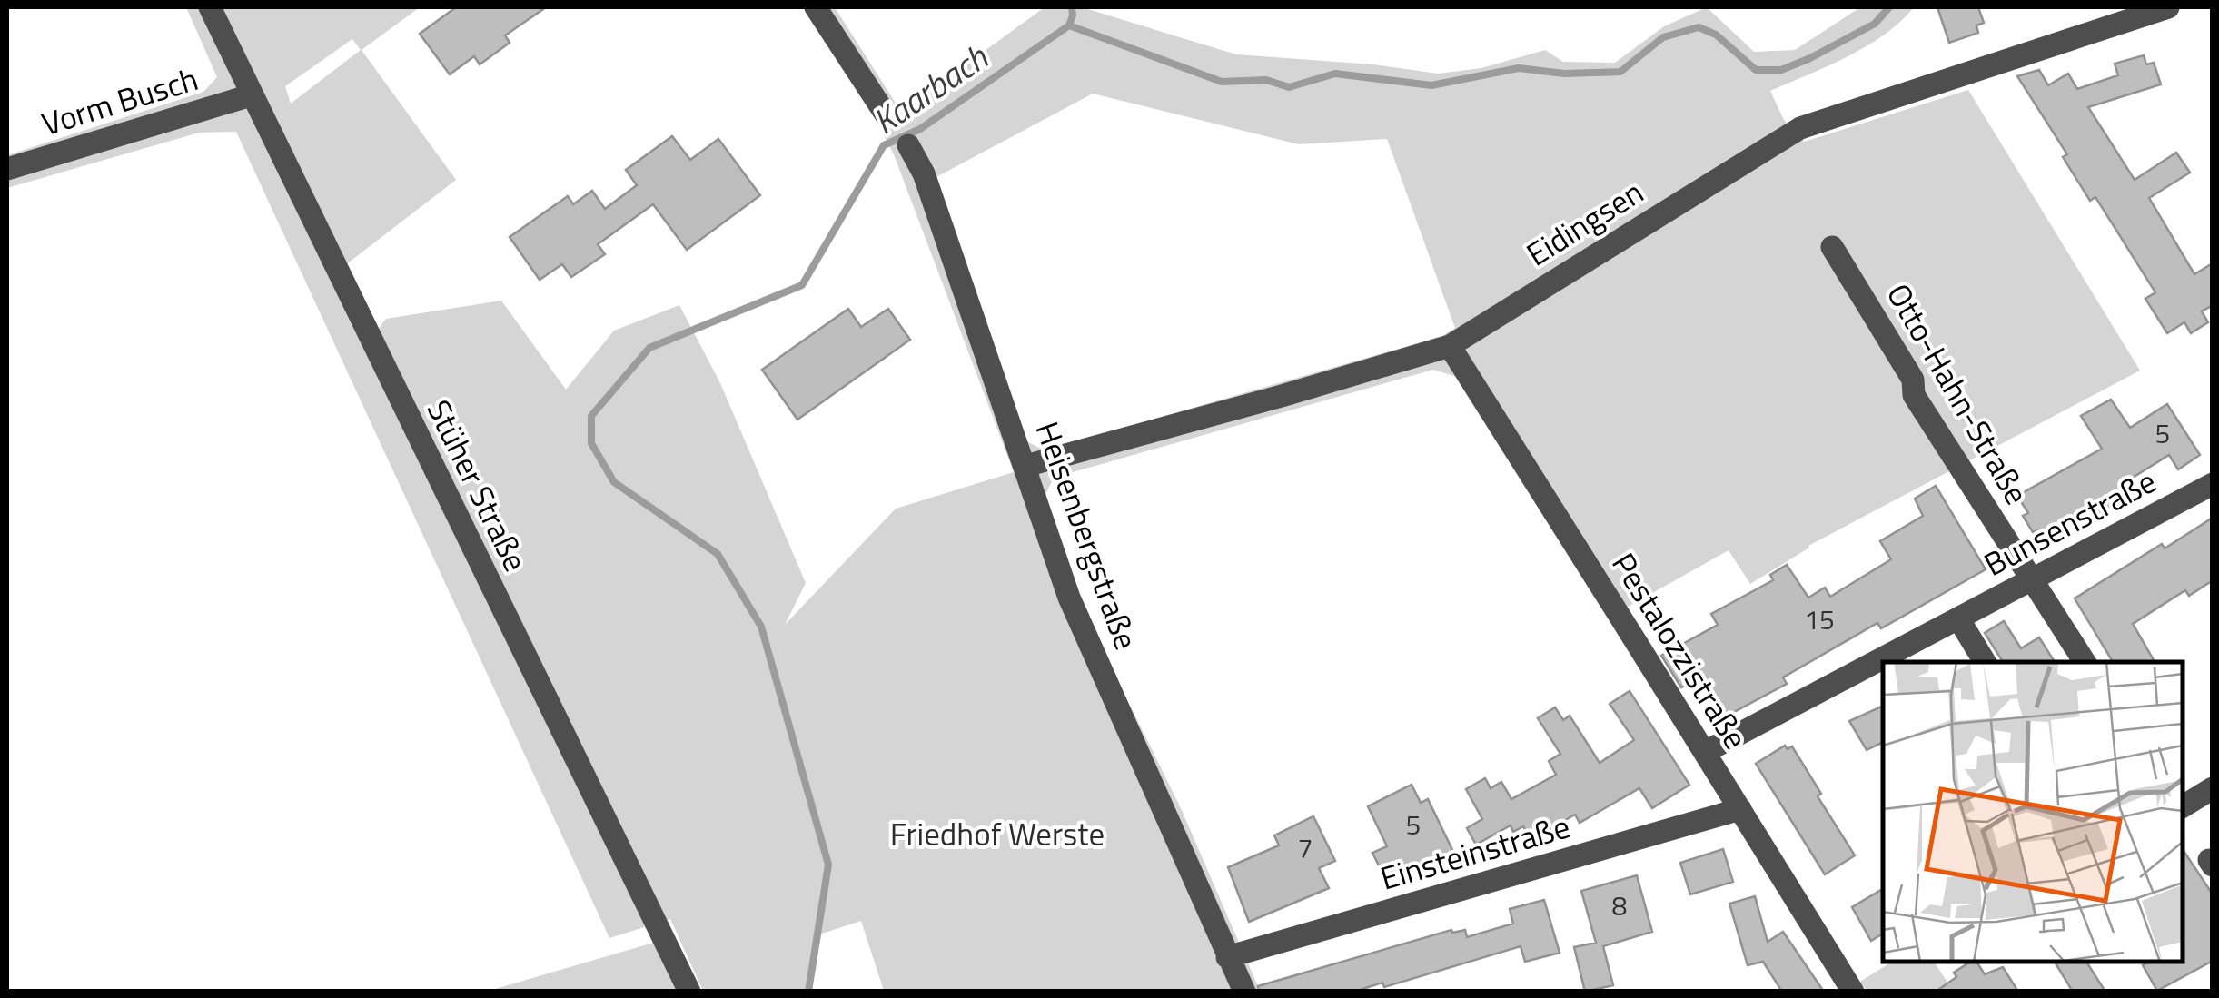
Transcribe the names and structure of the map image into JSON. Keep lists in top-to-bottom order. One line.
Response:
{"streets":{"street":["Vorm Busch","Eidingsen","Otto-Hahn-Straße","Stüher Straße","Bunsenstraße","Heisenbergstraße","Pestalozzistraße","Einsteinstraße"]},"crossings":[["Vorm Busch","Stüher Straße"],["Eidingsen","Heisenbergstraße"],["Eidingsen","Pestalozzistraße"],["Otto-Hahn-Straße","Bunsenstraße"],["Bunsenstraße","Pestalozzistraße"],["Heisenbergstraße","Einsteinstraße"],["Pestalozzistraße","Einsteinstraße"]],"water":["Kaarbach"],"parks":["Friedhof Werste"],"house_numbers":["5","15","5","7","8"]}
